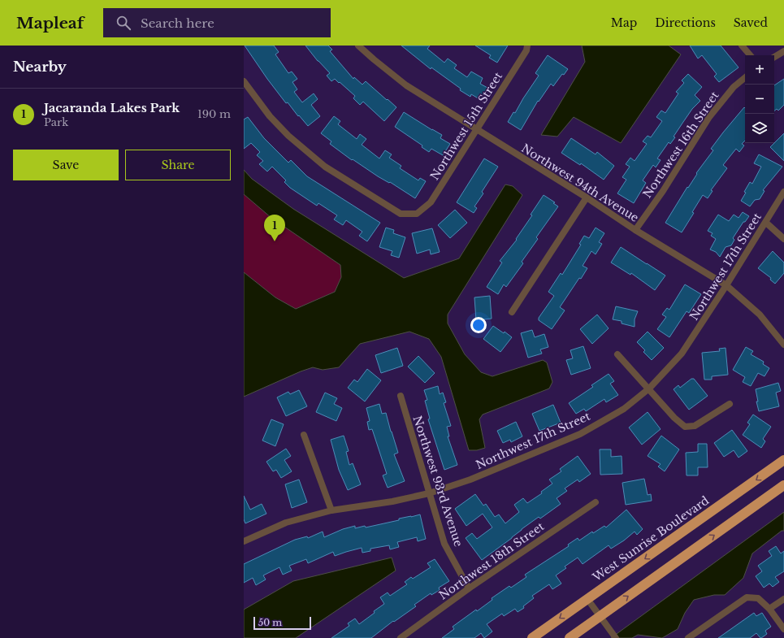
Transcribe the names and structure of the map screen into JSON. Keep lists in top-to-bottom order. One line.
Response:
{"streets":{"highway":["West Sunrise Boulevard"],"street":["Northwest 15th Street","Northwest 16th Street","Northwest 94th Avenue","Northwest 17th Street","Northwest 93rd Avenue","Northwest 18th Street"]},"crossings":[["Northwest 15th Street","Northwest 94th Avenue"],["Northwest 16th Street","Northwest 94th Avenue"],["Northwest 94th Avenue","Northwest 17th Street"],["Northwest 17th Street","Northwest 93rd Avenue"],["Northwest 93rd Avenue","Northwest 18th Street"]],"scale_bar":"50 m","page":{"header":"Mapleaf","search":"Search here","nav":["Map","Directions","Saved"],"heading":"Nearby","map_buttons":["+","−"],"list":[{"mark":"1","name":"Jacaranda Lakes Park","note":"Park","value":"190 m"}],"buttons":["Save","Share"],"pins":"1","scale":"50 m"}}
